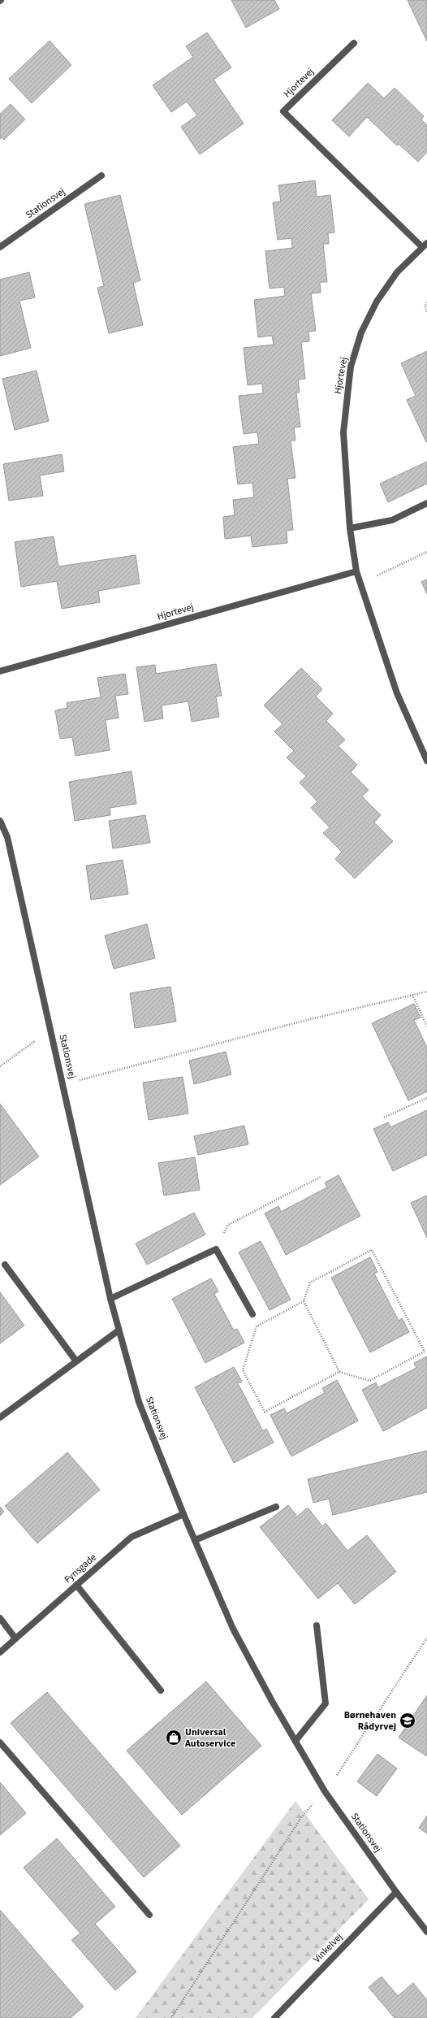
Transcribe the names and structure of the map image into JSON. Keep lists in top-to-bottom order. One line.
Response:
{"streets":{"street":["Hjortevej","Stationsvej","Fynsgade","Vinkelvej"]},"crossings":[["Stationsvej","Fynsgade"],["Stationsvej","Vinkelvej"]],"places":{"school or university":["Børnehaven Rådyrvej"],"shop":["Universal Autoservice"]}}
